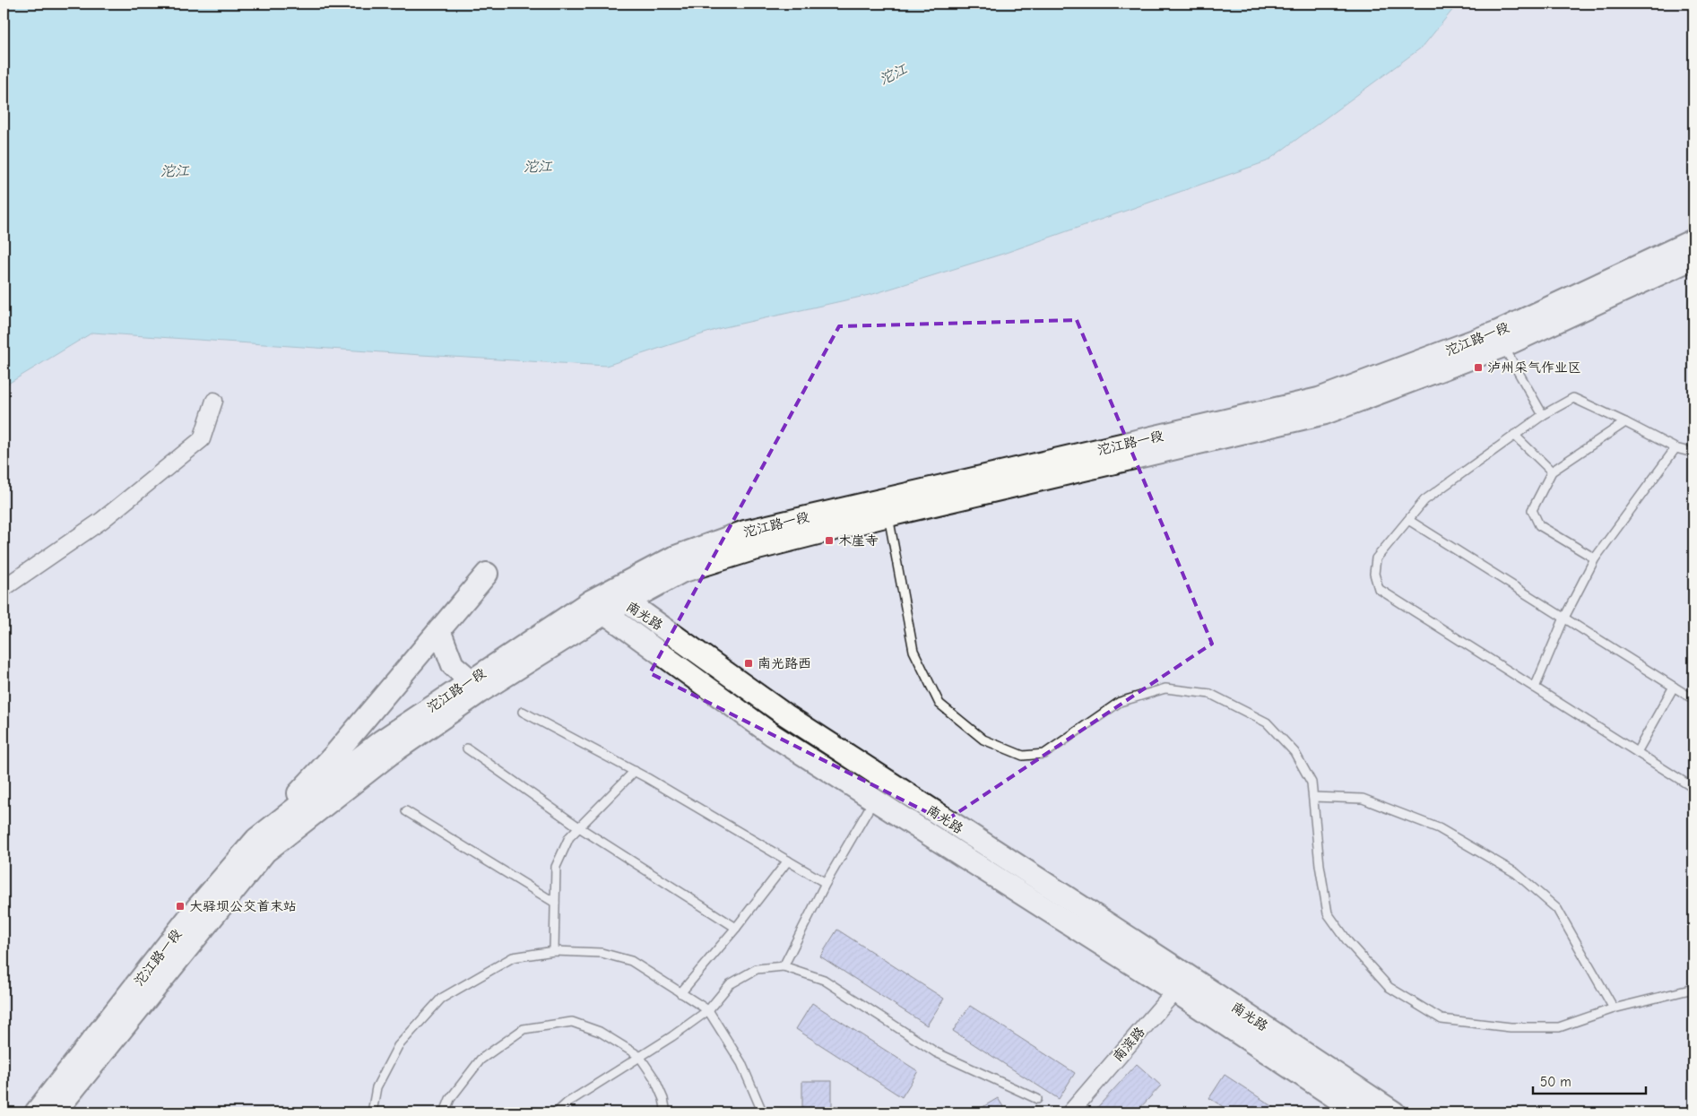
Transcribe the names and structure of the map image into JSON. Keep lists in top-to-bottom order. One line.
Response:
{"streets":{"street":["沱江路一段","南光路","南滨路"]},"crossings":[["沱江路一段","南光路"],["南光路","南滨路"]],"water":["沱江"],"places":{"transit":["泸州采气作业区","木崖寺","南光路西","大驿坝公交首末站"]},"scale_bar":"50 m"}
